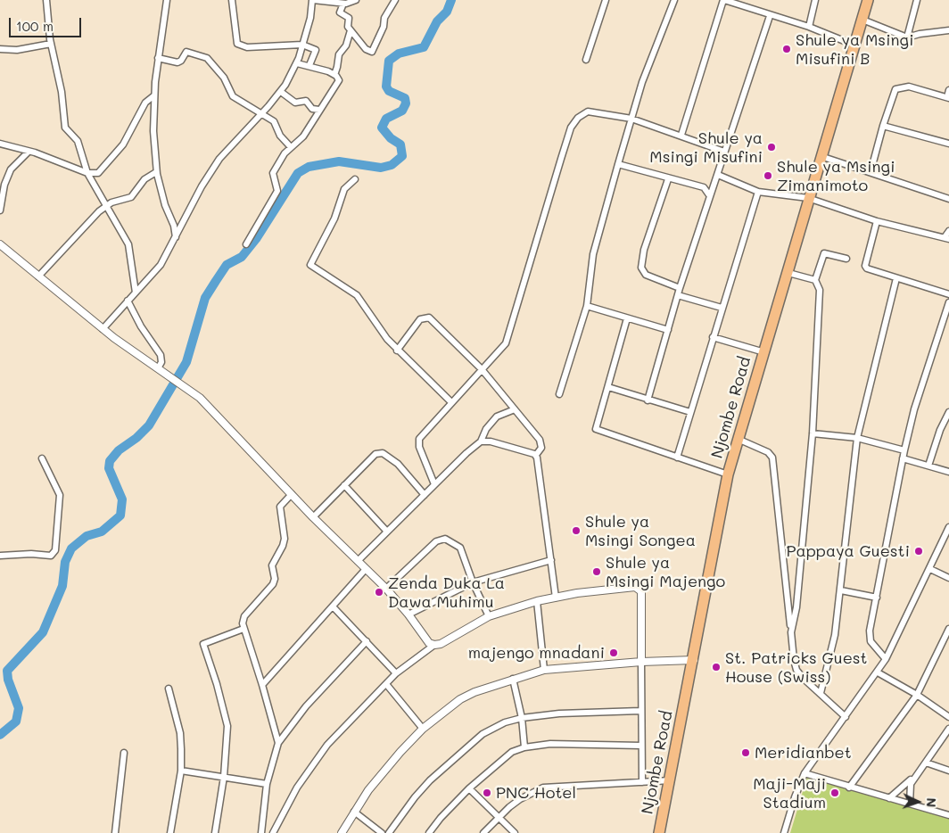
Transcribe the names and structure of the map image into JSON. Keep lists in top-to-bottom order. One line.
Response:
{"streets":{"highway":["Njombe Road"]},"places":["Shule ya Msingi Misufini B","Shule ya Msingi Misufini","Shule ya Msingi Zimanimoto","Shule ya Msingi Songea","Pappaya Guesti","Shule ya Msingi Majengo","Zenda Duka La Dawa Muhimu","majengo mnadani","St. Patricks Guest House (Swiss)","Meridianbet","PNC Hotel","Maji-Maji Stadium"],"scale_bar":"100 m","north":"right"}
